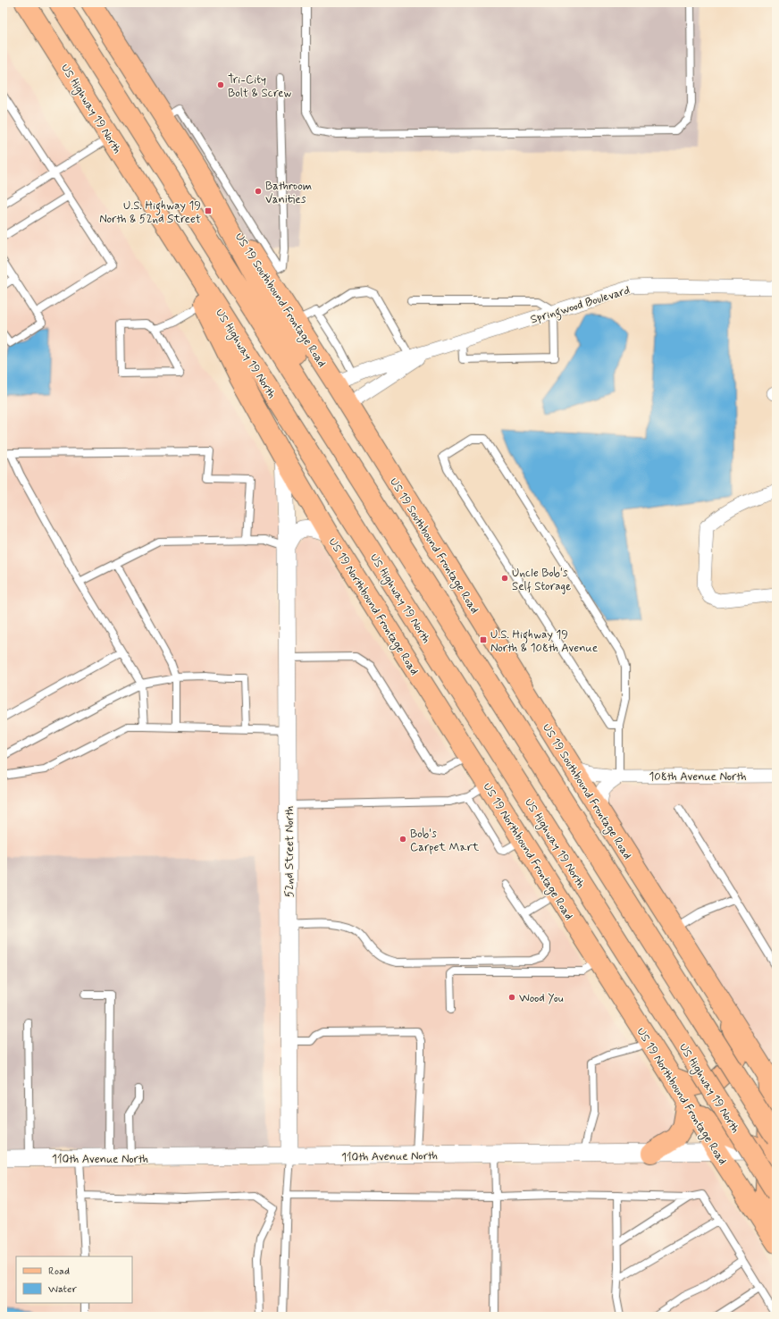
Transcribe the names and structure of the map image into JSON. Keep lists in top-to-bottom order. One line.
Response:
{"streets":{"main road":["US Highway 19 North","US 19 Southbound Frontage Road","US 19 Northbound Frontage Road"],"street":["Springwood Boulevard","108th Avenue North","52nd Street North","110th Avenue North"]},"crossings":[["US Highway 19 North","US 19 Northbound Frontage Road"],["US 19 Southbound Frontage Road","Springwood Boulevard"],["US 19 Southbound Frontage Road","108th Avenue North"],["US 19 Northbound Frontage Road","52nd Street North"],["US 19 Northbound Frontage Road","110th Avenue North"],["52nd Street North","110th Avenue North"]],"places":{"other":["Tri-City Bolt & Screw","Bathroom Vanities","Uncle Bob's Self Storage","Bob's Carpet Mart","Wood You"],"transit":["U.S. Highway 19 North & 52nd Street","U.S. Highway 19 North & 108th Avenue"]},"legend":["Road","Water"]}
